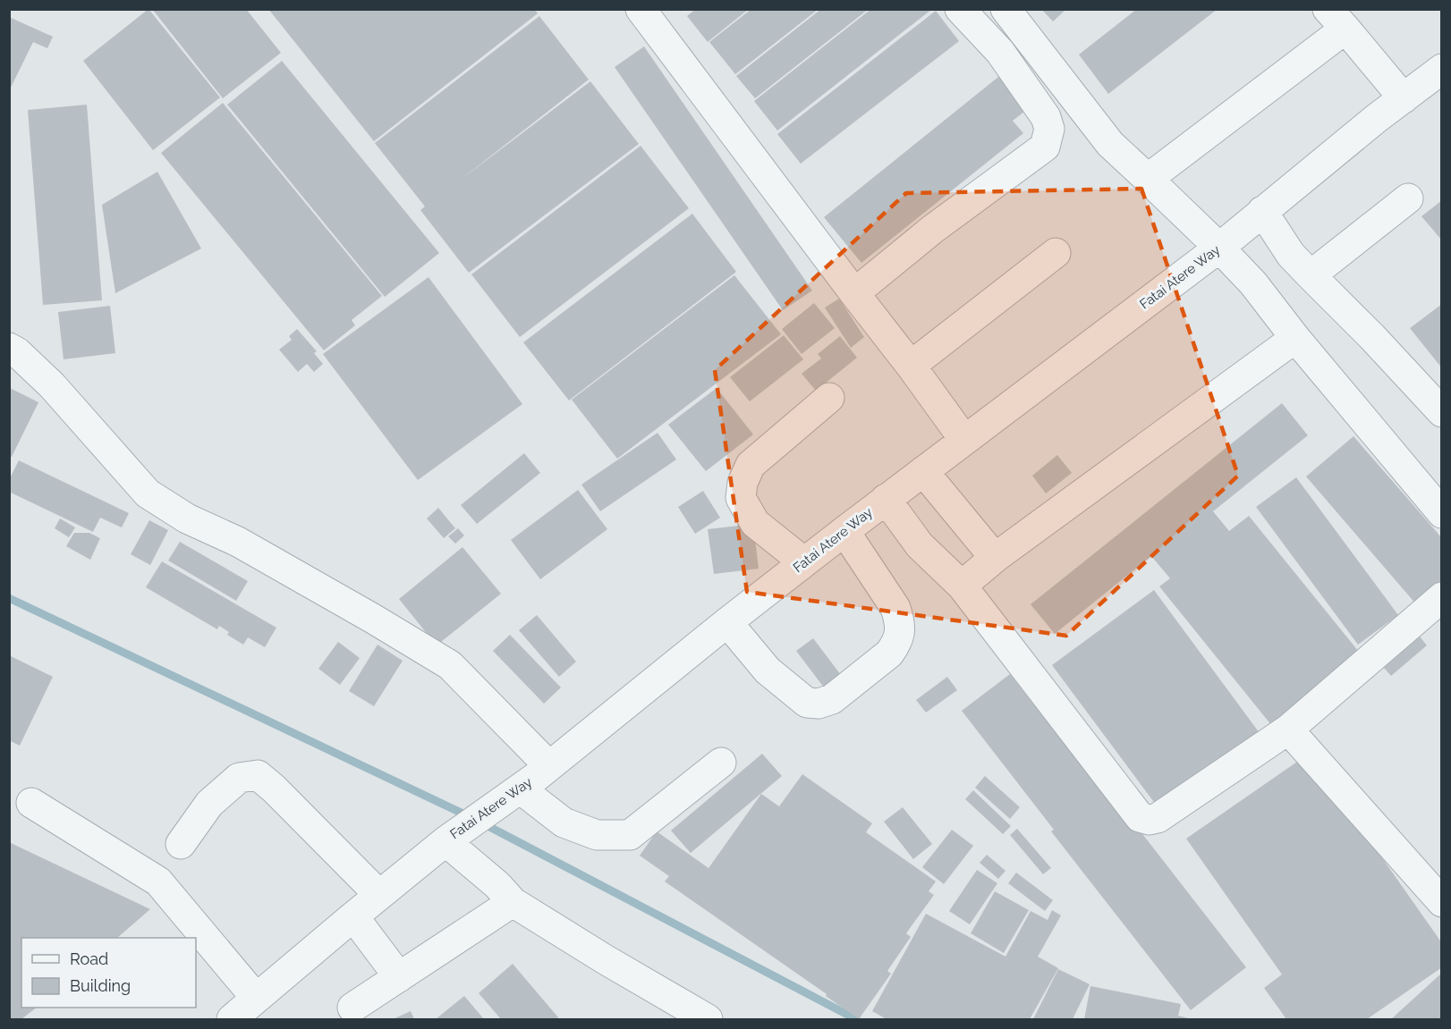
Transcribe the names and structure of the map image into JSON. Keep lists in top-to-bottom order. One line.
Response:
{"streets":{"street":["Fatai Atere Way"]},"legend":["Road","Building"]}
